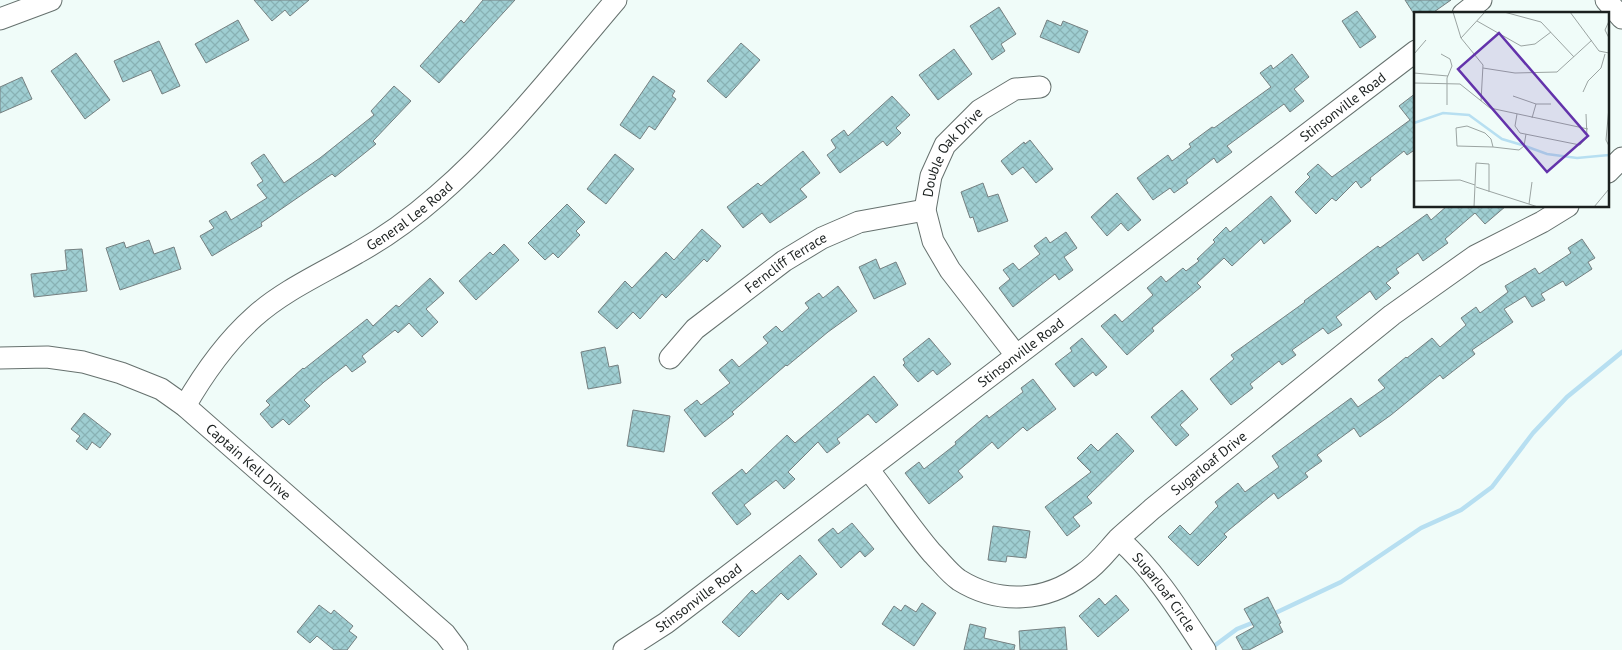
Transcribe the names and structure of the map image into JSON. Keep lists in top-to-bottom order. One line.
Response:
{"streets":{"street":["Stinsonville Road","Double Oak Drive","General Lee Road","Ferncliff Terrace","Captain Kell Drive","Sugarloaf Drive","Sugarloaf Circle"]},"crossings":[["Stinsonville Road","Double Oak Drive"],["Stinsonville Road","Sugarloaf Drive"],["Double Oak Drive","Ferncliff Terrace"],["General Lee Road","Captain Kell Drive"],["Sugarloaf Drive","Sugarloaf Circle"]]}
